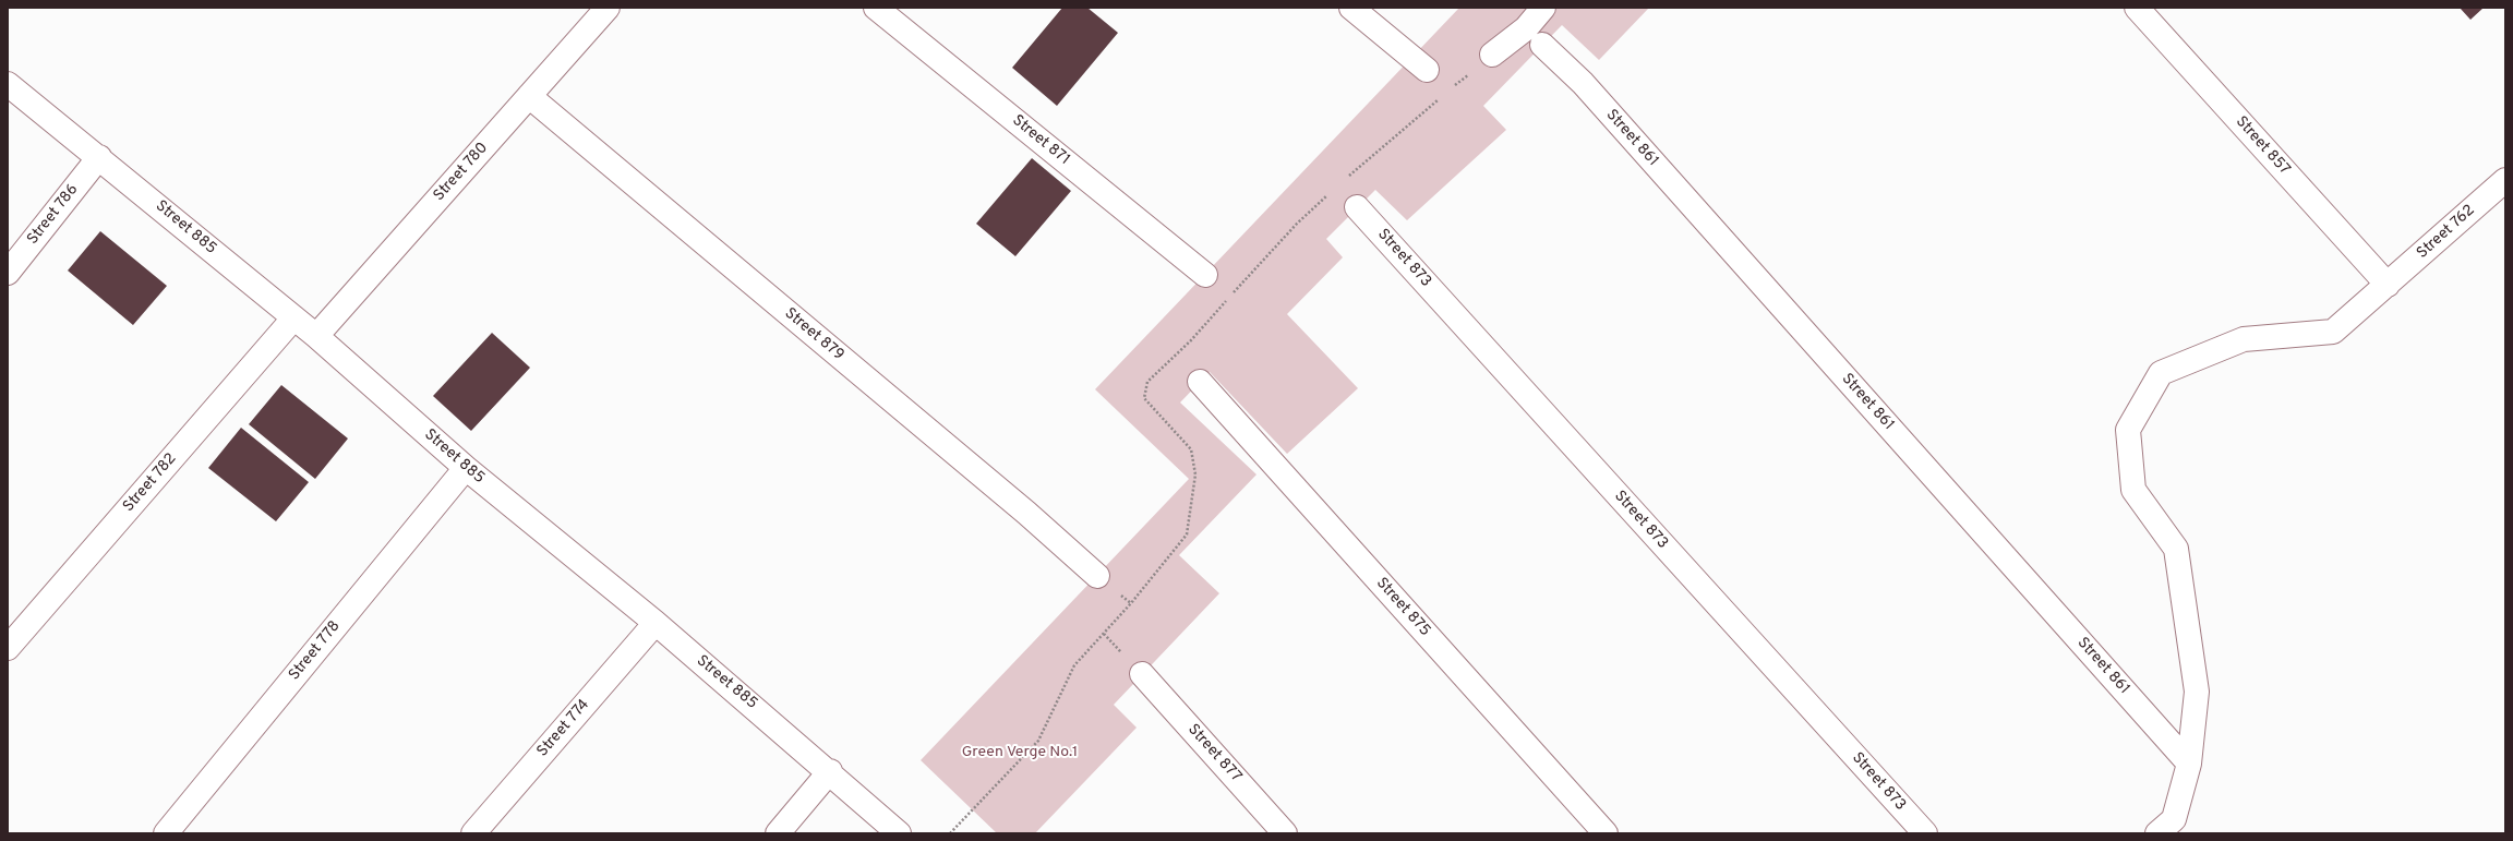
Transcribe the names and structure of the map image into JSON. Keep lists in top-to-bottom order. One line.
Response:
{"streets":{"street":["Street 861","Street 871","Street 857","Street 780","Street 786","Street 885","Street 762","Street 873","Street 879","Street 782","Street 875","Street 778","Street 774","Street 877"]},"crossings":[["Street 861","Street 762"],["Street 857","Street 762"],["Street 780","Street 885"],["Street 780","Street 879"],["Street 786","Street 885"],["Street 885","Street 782"],["Street 885","Street 778"],["Street 885","Street 774"]],"parks":["Green Verge No.1"]}
